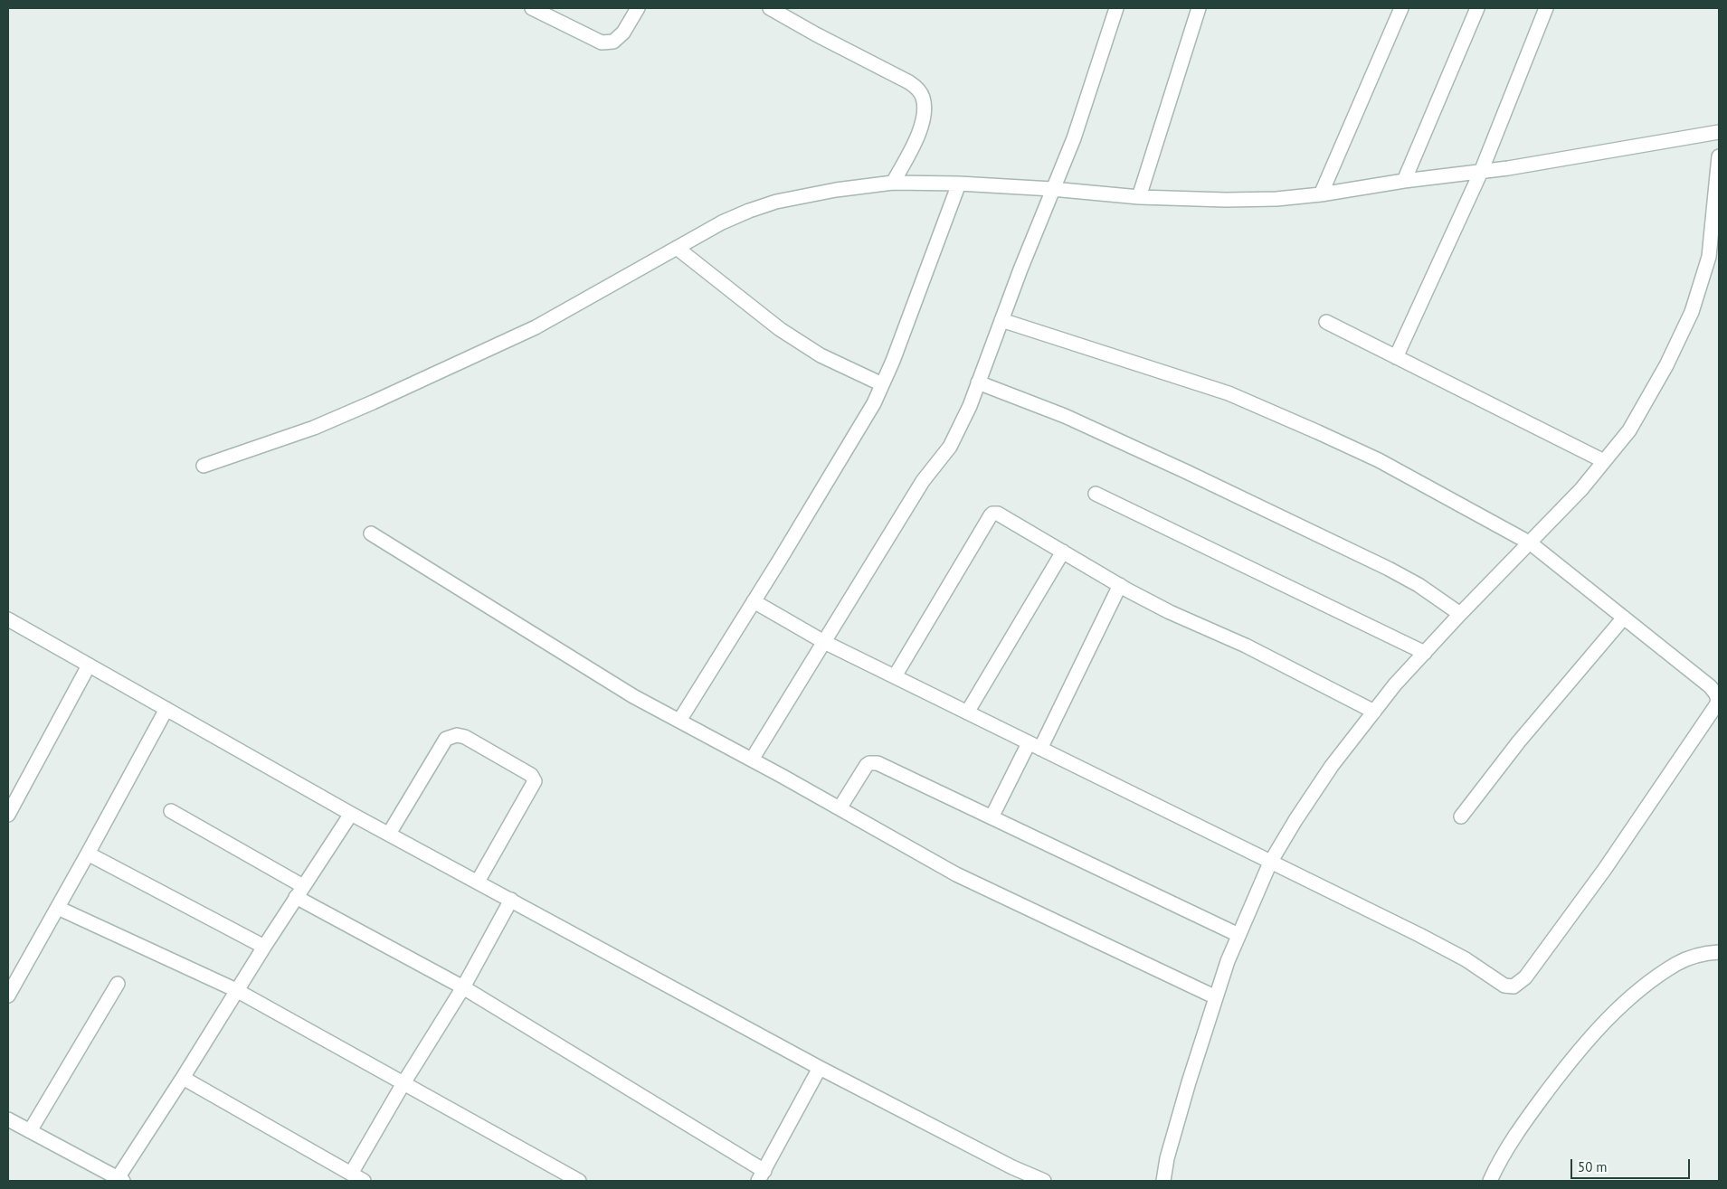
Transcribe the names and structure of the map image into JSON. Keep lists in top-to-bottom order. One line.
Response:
{"scale_bar":"50 m"}
